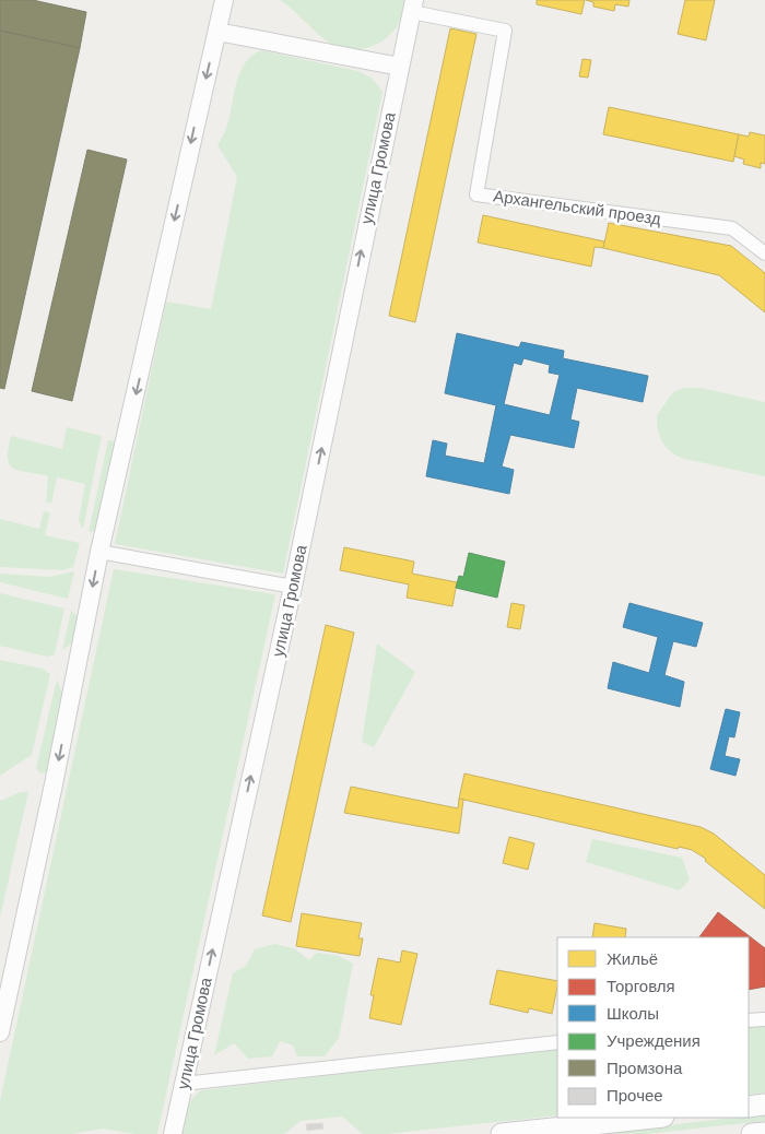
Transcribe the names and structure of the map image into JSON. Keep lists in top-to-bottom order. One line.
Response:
{"streets":{"street":["улица Громова","Архангельский проезд"]},"crossings":[["улица Громова","Архангельский проезд"]],"one_way":["улица Громова"],"legend":["Жильё","Торговля","Школы","Учреждения","Промзона","Прочее"]}
